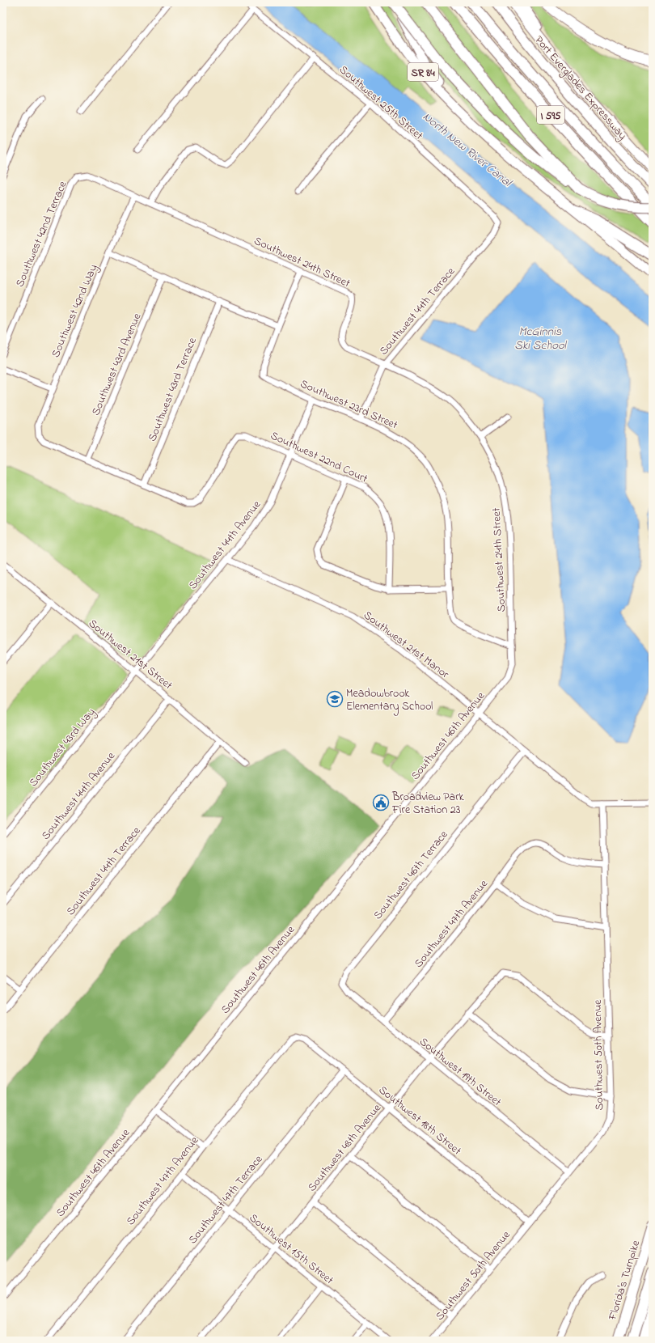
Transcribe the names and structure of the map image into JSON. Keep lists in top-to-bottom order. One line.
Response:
{"streets":{"highway":["Port Everglades Expressway","I 595","Florida's Turnpike"],"main road":["SR 84"],"street":["Southwest 25th Street","Southwest 42nd Terrace","Southwest 24th Street","Southwest 42nd Way","Southwest 44th Terrace","Southwest 43rd Avenue","Southwest 43rd Terrace","Southwest 23rd Street","Southwest 22nd Court","Southwest 44th Avenue","Southwest 21st Manor","Southwest 21st Street","Southwest 46th Avenue","Southwest 43rd Way","Southwest 46th Terrace","Southwest 47th Avenue","Southwest 50th Avenue","Southwest 19th Street","Southwest 18th Street","Southwest 48th Avenue","Southwest 47th Terrace","Southwest 15th Street"]},"crossings":[["Southwest 25th Street","Southwest 44th Terrace"],["Southwest 42nd Terrace","Southwest 24th Street"],["Southwest 24th Street","Southwest 42nd Way"],["Southwest 24th Street","Southwest 44th Terrace"],["Southwest 24th Street","Southwest 23rd Street"],["Southwest 24th Street","Southwest 46th Avenue"],["Southwest 42nd Way","Southwest 43rd Avenue"],["Southwest 44th Terrace","Southwest 23rd Street"],["Southwest 44th Terrace","Southwest 21st Street"],["Southwest 43rd Terrace","Southwest 22nd Court"],["Southwest 23rd Street","Southwest 44th Avenue"],["Southwest 23rd Street","Southwest 46th Avenue"],["Southwest 22nd Court","Southwest 44th Avenue"],["Southwest 44th Avenue","Southwest 21st Manor"],["Southwest 44th Avenue","Southwest 21st Street"],["Southwest 44th Avenue","Southwest 43rd Way"],["Southwest 21st Manor","Southwest 46th Avenue"],["Southwest 21st Street","Southwest 43rd Way"],["Southwest 46th Terrace","Southwest 19th Street"],["Southwest 47th Avenue","Southwest 50th Avenue"],["Southwest 47th Avenue","Southwest 19th Street"],["Southwest 47th Avenue","Southwest 18th Street"],["Southwest 47th Avenue","Southwest 15th Street"],["Southwest 50th Avenue","Southwest 19th Street"],["Southwest 50th Avenue","Southwest 18th Street"],["Southwest 50th Avenue","Southwest 48th Avenue"],["Southwest 19th Street","Southwest 48th Avenue"],["Southwest 18th Street","Southwest 48th Avenue"],["Southwest 18th Street","Southwest 47th Terrace"],["Southwest 48th Avenue","Southwest 15th Street"],["Southwest 47th Terrace","Southwest 15th Street"]],"water":["North New River Canal","McGinnis Ski School"],"places":{"school or university":["Meadowbrook Elementary School"],"public building":["Broadview Park Fire Station 23"]}}
